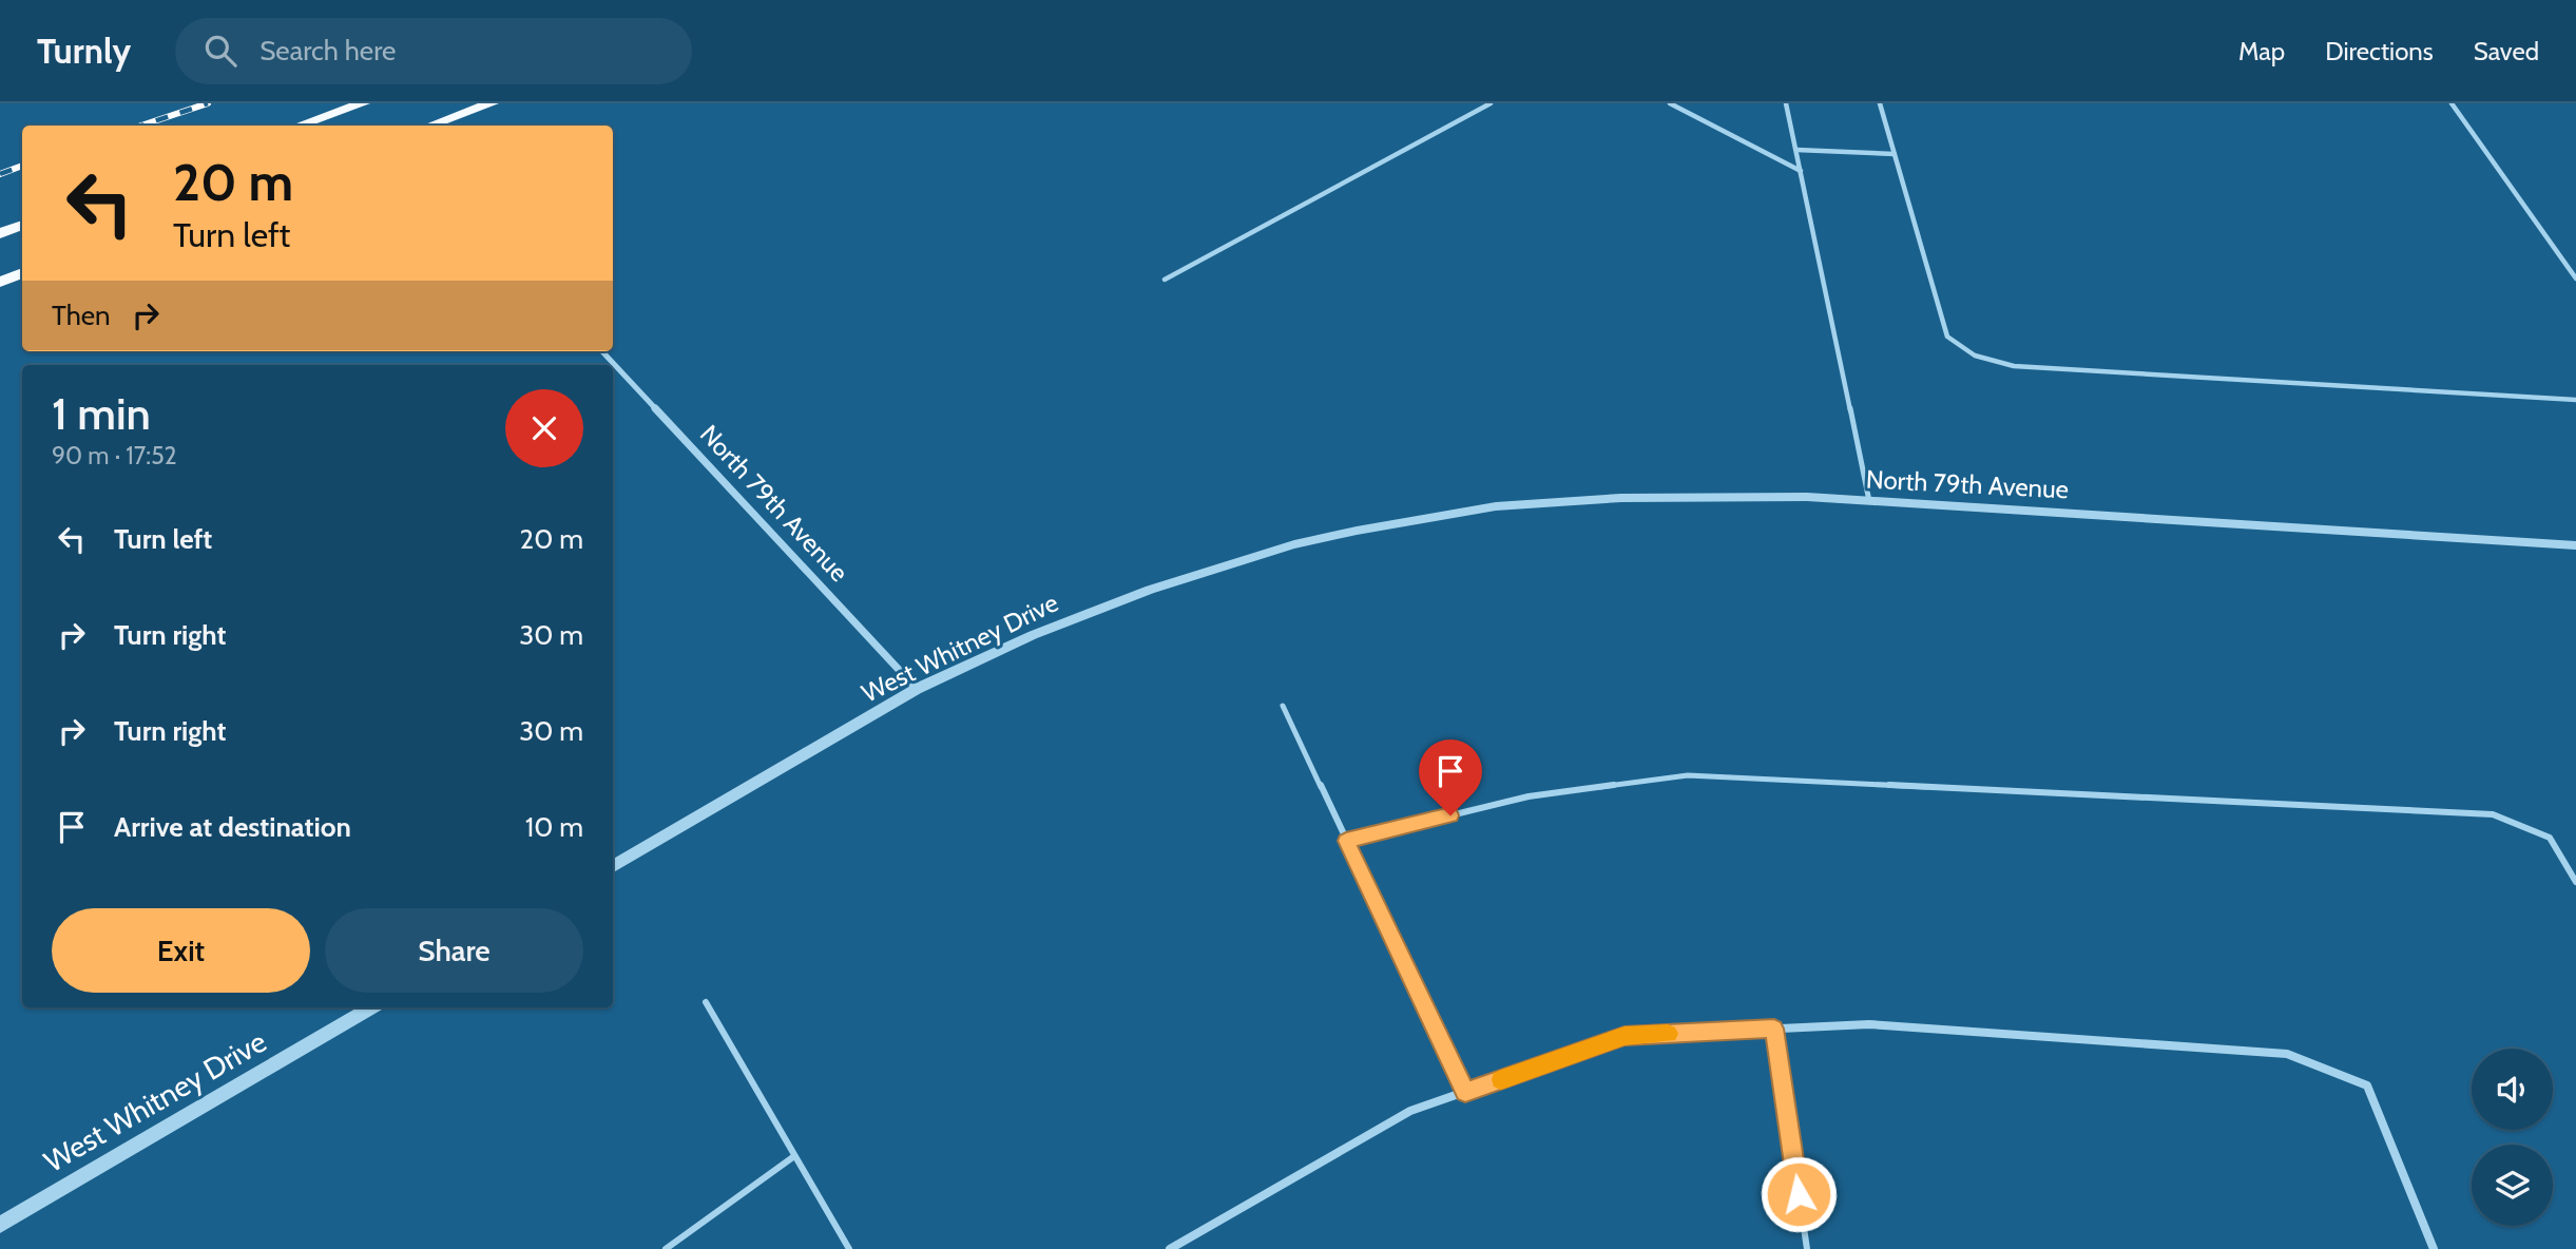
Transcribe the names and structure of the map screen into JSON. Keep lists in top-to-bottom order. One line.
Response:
{"streets":{"street":["North 79th Avenue","West Whitney Drive"]},"crossings":[["North 79th Avenue","West Whitney Drive"]],"page":{"header":"Turnly","search":"Search here","nav":["Map","Directions","Saved"],"turn":["20 m","Turn left"],"then":"Then","heading":["1 min","90 m · 17:52"],"list":[{"name":"Turn left","value":"20 m"},{"name":"Turn right","value":"30 m"},{"name":"Turn right","value":"30 m"},{"name":"Arrive at destination","value":"10 m"}],"buttons":["Exit","Share"]}}
